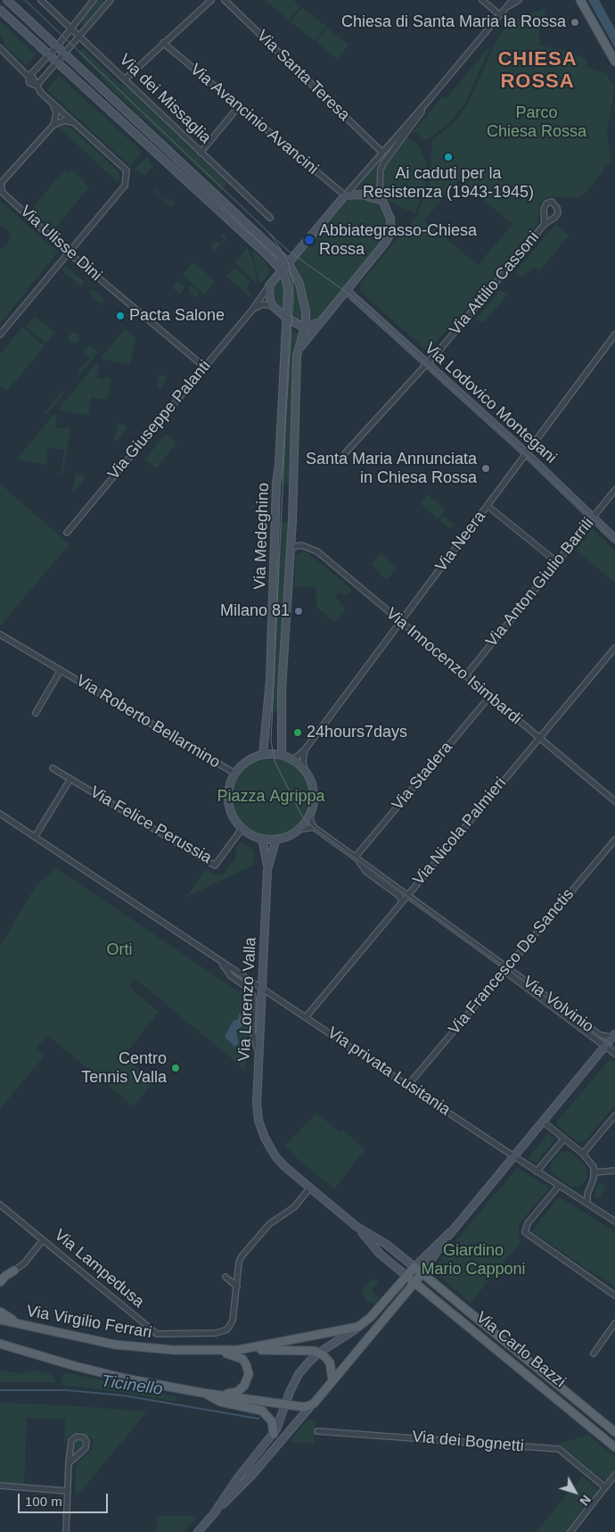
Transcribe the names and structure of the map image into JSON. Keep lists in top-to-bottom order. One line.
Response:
{"streets":{"main road":["Via Lodovico Montegani","Via Medeghino","Via Lorenzo Valla","Via Virgilio Ferrari","Via Carlo Bazzi"],"street":["Via Santa Teresa","Via dei Missaglia","Via Avancinio Avancini","Via Ulisse Dini","Via Attilio Cassoni","Via Giuseppe Palanti","Via Neera","Via Anton Giulio Barrili","Via Innocenzo Isimbardi","Via Roberto Bellarmino","Via Stadera","Via Felice Perussia","Via Nicola Palmieri","Via Francesco De Sanctis","Via Volvinio","Via privata Lusitania","Via Lampedusa","Via dei Bognetti"]},"crossings":[["Via Ulisse Dini","Via Giuseppe Palanti"],["Via Attilio Cassoni","Via Lodovico Montegani"],["Via Lodovico Montegani","Via Neera"],["Via Lodovico Montegani","Via Anton Giulio Barrili"],["Via Medeghino","Via Neera"],["Via Medeghino","Via Innocenzo Isimbardi"],["Via Medeghino","Via Roberto Bellarmino"],["Via Medeghino","Via Felice Perussia"],["Via Medeghino","Via Lorenzo Valla"],["Via Neera","Via Innocenzo Isimbardi"],["Via Neera","Via Roberto Bellarmino"],["Via Neera","Via Felice Perussia"],["Via Neera","Via Lorenzo Valla"],["Via Anton Giulio Barrili","Via Innocenzo Isimbardi"],["Via Innocenzo Isimbardi","Via Stadera"],["Via Innocenzo Isimbardi","Via Nicola Palmieri"],["Via Roberto Bellarmino","Via Felice Perussia"],["Via Roberto Bellarmino","Via Lorenzo Valla"],["Via Stadera","Via Volvinio"],["Via Felice Perussia","Via Lorenzo Valla"],["Via Nicola Palmieri","Via Volvinio"],["Via Nicola Palmieri","Via privata Lusitania"],["Via Francesco De Sanctis","Via Volvinio"],["Via Francesco De Sanctis","Via privata Lusitania"],["Via Lorenzo Valla","Via privata Lusitania"],["Via Lorenzo Valla","Via Lampedusa"]],"districts":["CHIESA ROSSA"],"water":["Ticinello"],"parks":["Parco Chiesa Rossa","Piazza Agrippa","Orti","Giardino Mario Capponi"],"places":["Chiesa di Santa Maria la Rossa","Ai caduti per la Resistenza (1943-1945)","Abbiategrasso-Chiesa Rossa","Pacta Salone","Santa Maria Annunciata in Chiesa Rossa","Milano 81","24hours7days","Centro Tennis Valla"],"scale_bar":"100 m","north":"bottom right"}
